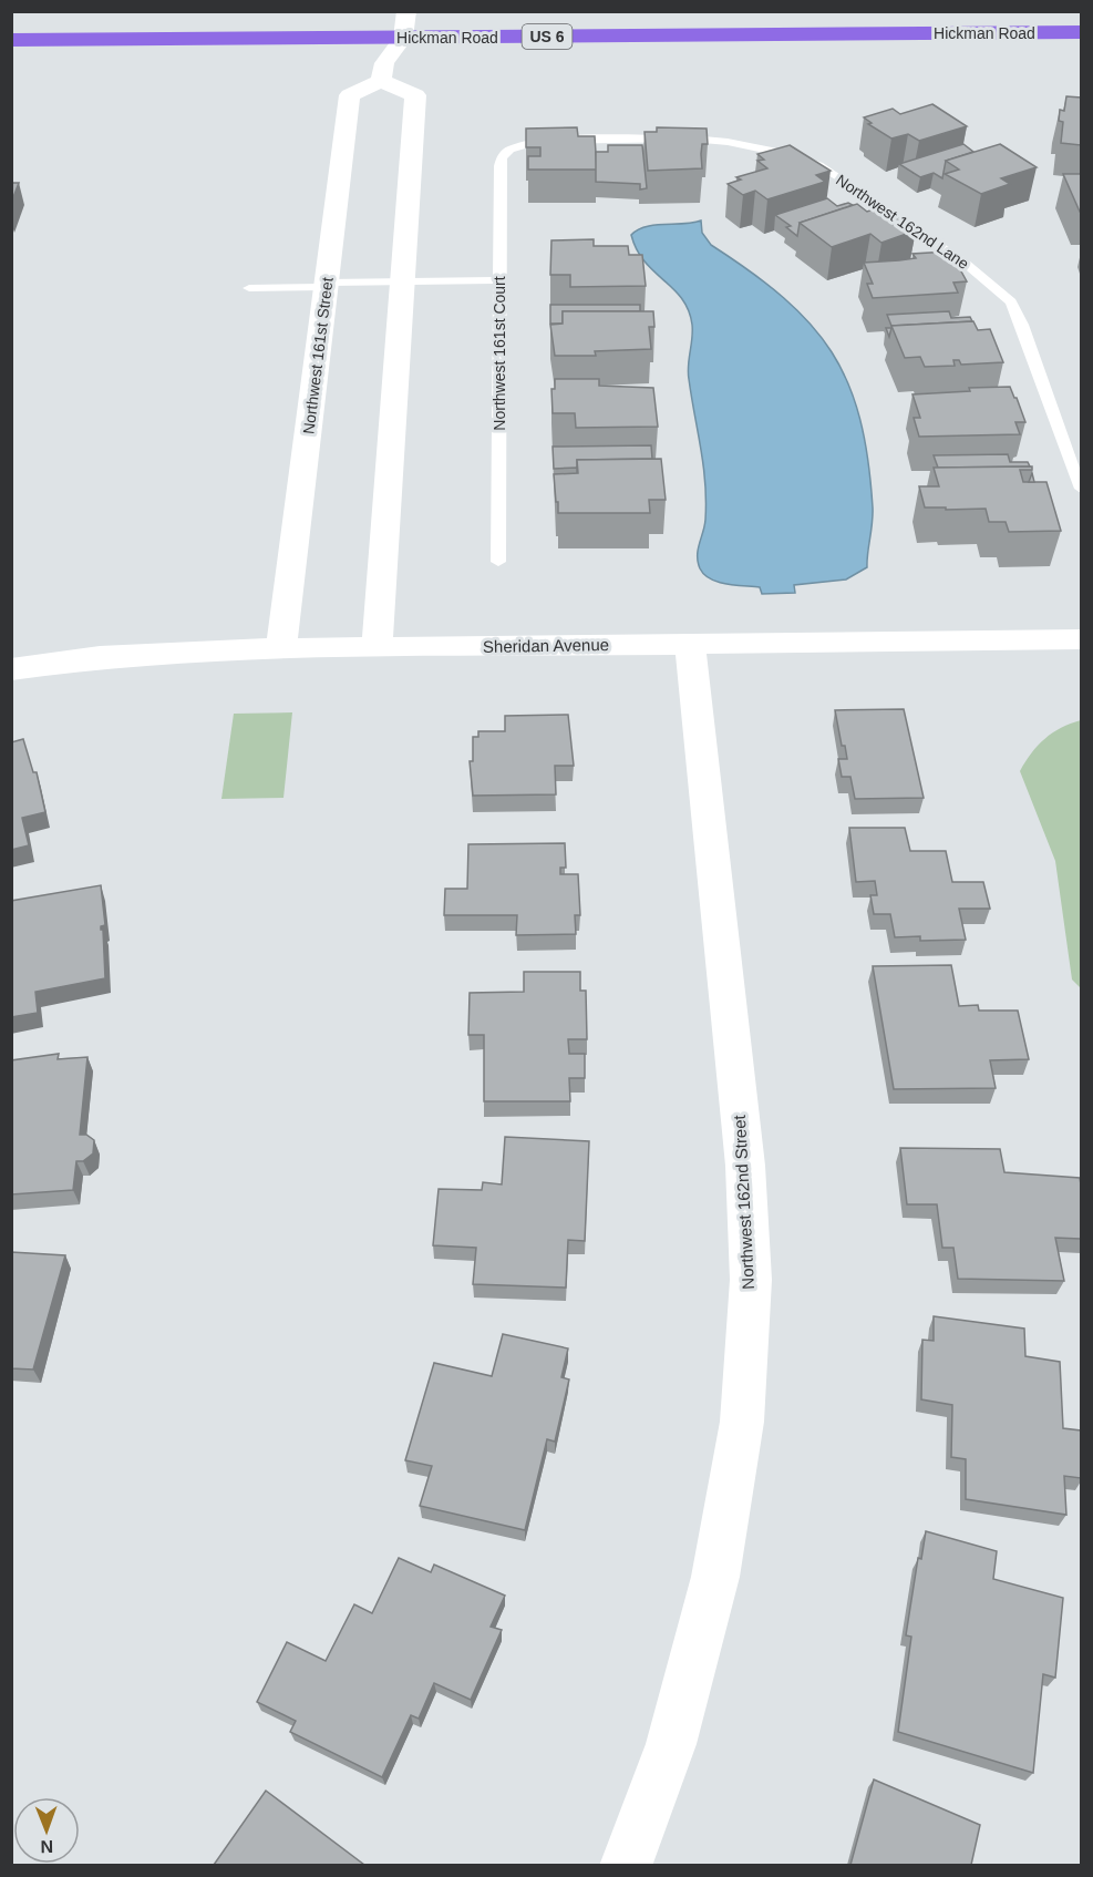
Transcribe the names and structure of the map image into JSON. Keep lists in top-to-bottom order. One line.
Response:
{"streets":{"highway":["Hickman Road","US 6"],"street":["Northwest 161st Street","Sheridan Avenue","Northwest 162nd Street"],"lane":["Northwest 162nd Lane","Northwest 161st Court"]},"crossings":[["Hickman Road","Northwest 161st Street"],["Northwest 162nd Lane","Northwest 161st Court"],["Northwest 161st Street","Sheridan Avenue"],["Sheridan Avenue","Northwest 162nd Street"]],"north":"bottom"}
